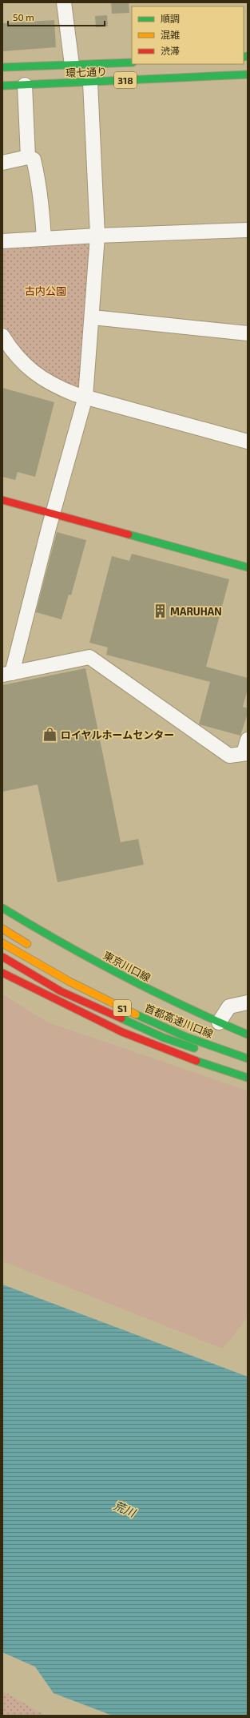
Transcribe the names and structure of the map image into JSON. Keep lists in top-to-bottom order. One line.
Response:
{"streets":{"main road":["環七通り","318","東京川口線","S1","首都高速川口線"]},"water":["荒川"],"parks":["古内公園"],"places":{"building":["MARUHAN"],"shop":["ロイヤルホームセンター"]},"legend":["順調","混雑","渋滞"],"scale_bar":"50 m"}
